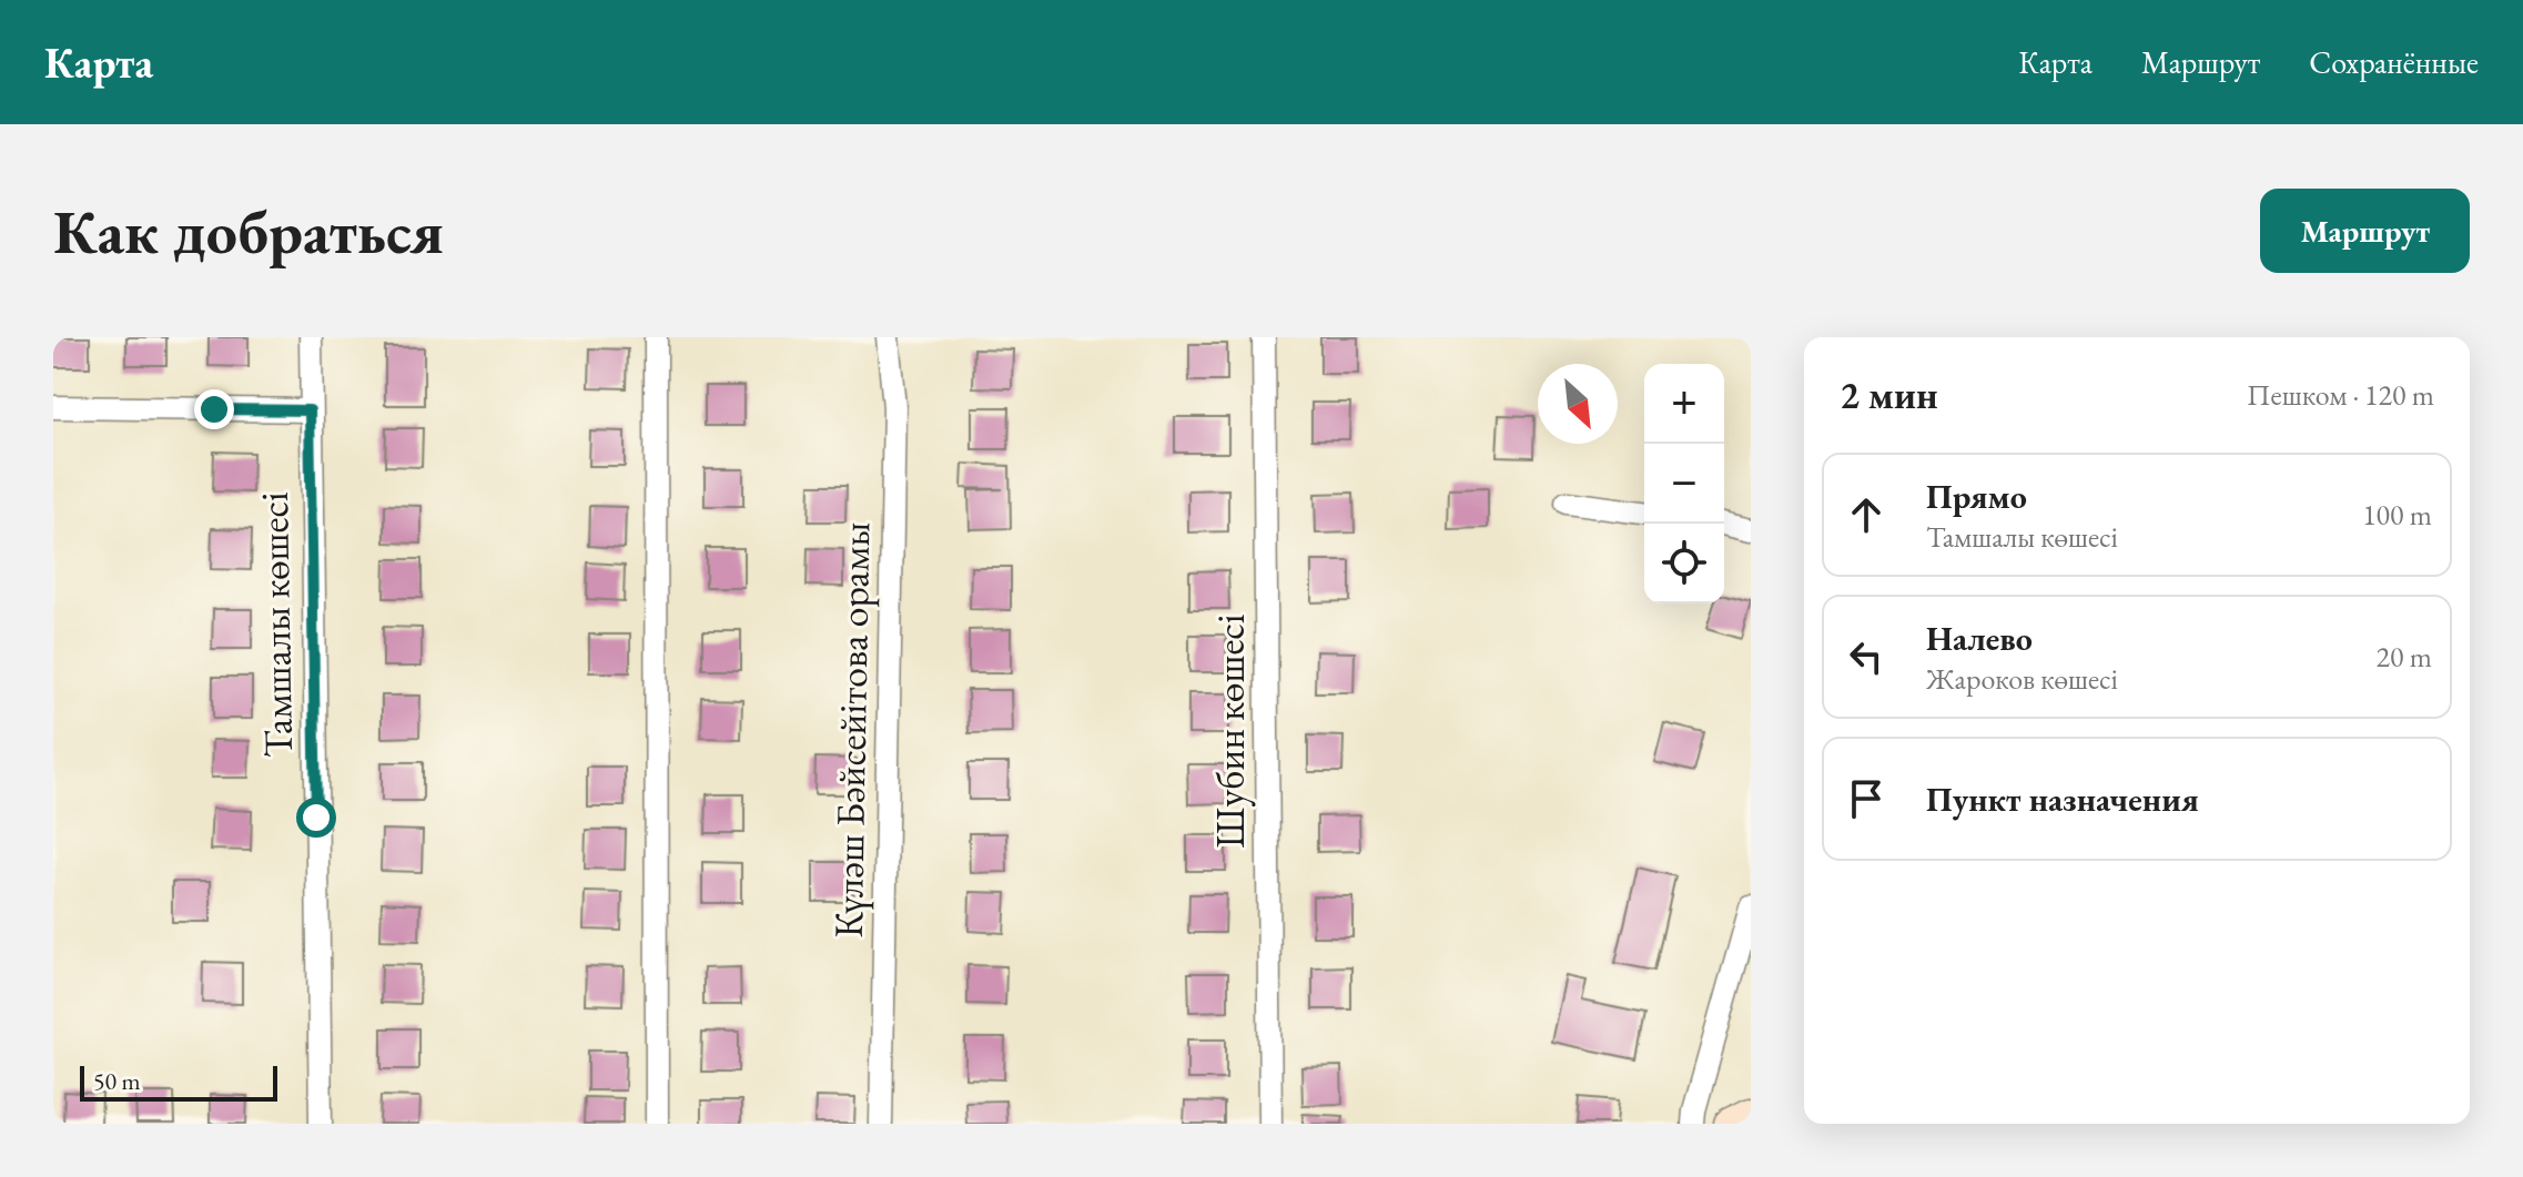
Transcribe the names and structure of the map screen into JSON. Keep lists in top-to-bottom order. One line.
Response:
{"streets":{"street":["Тамшалы көшесі","Күләш Бәйсейітова орамы","Шубин көшесі"]},"scale_bar":"50 m","north":"bottom right","page":{"header":"Карта","nav":["Карта","Маршрут","Сохранённые"],"buttons":"Маршрут","title":"Как добраться","heading":["2 мин","Пешком · 120 m"],"map_buttons":["+","−"],"list":[["Прямо","Тамшалы көшесі","100 m"],["Налево","Жароков көшесі","20 m"],"Пункт назначения"],"scale":"50 m"}}
